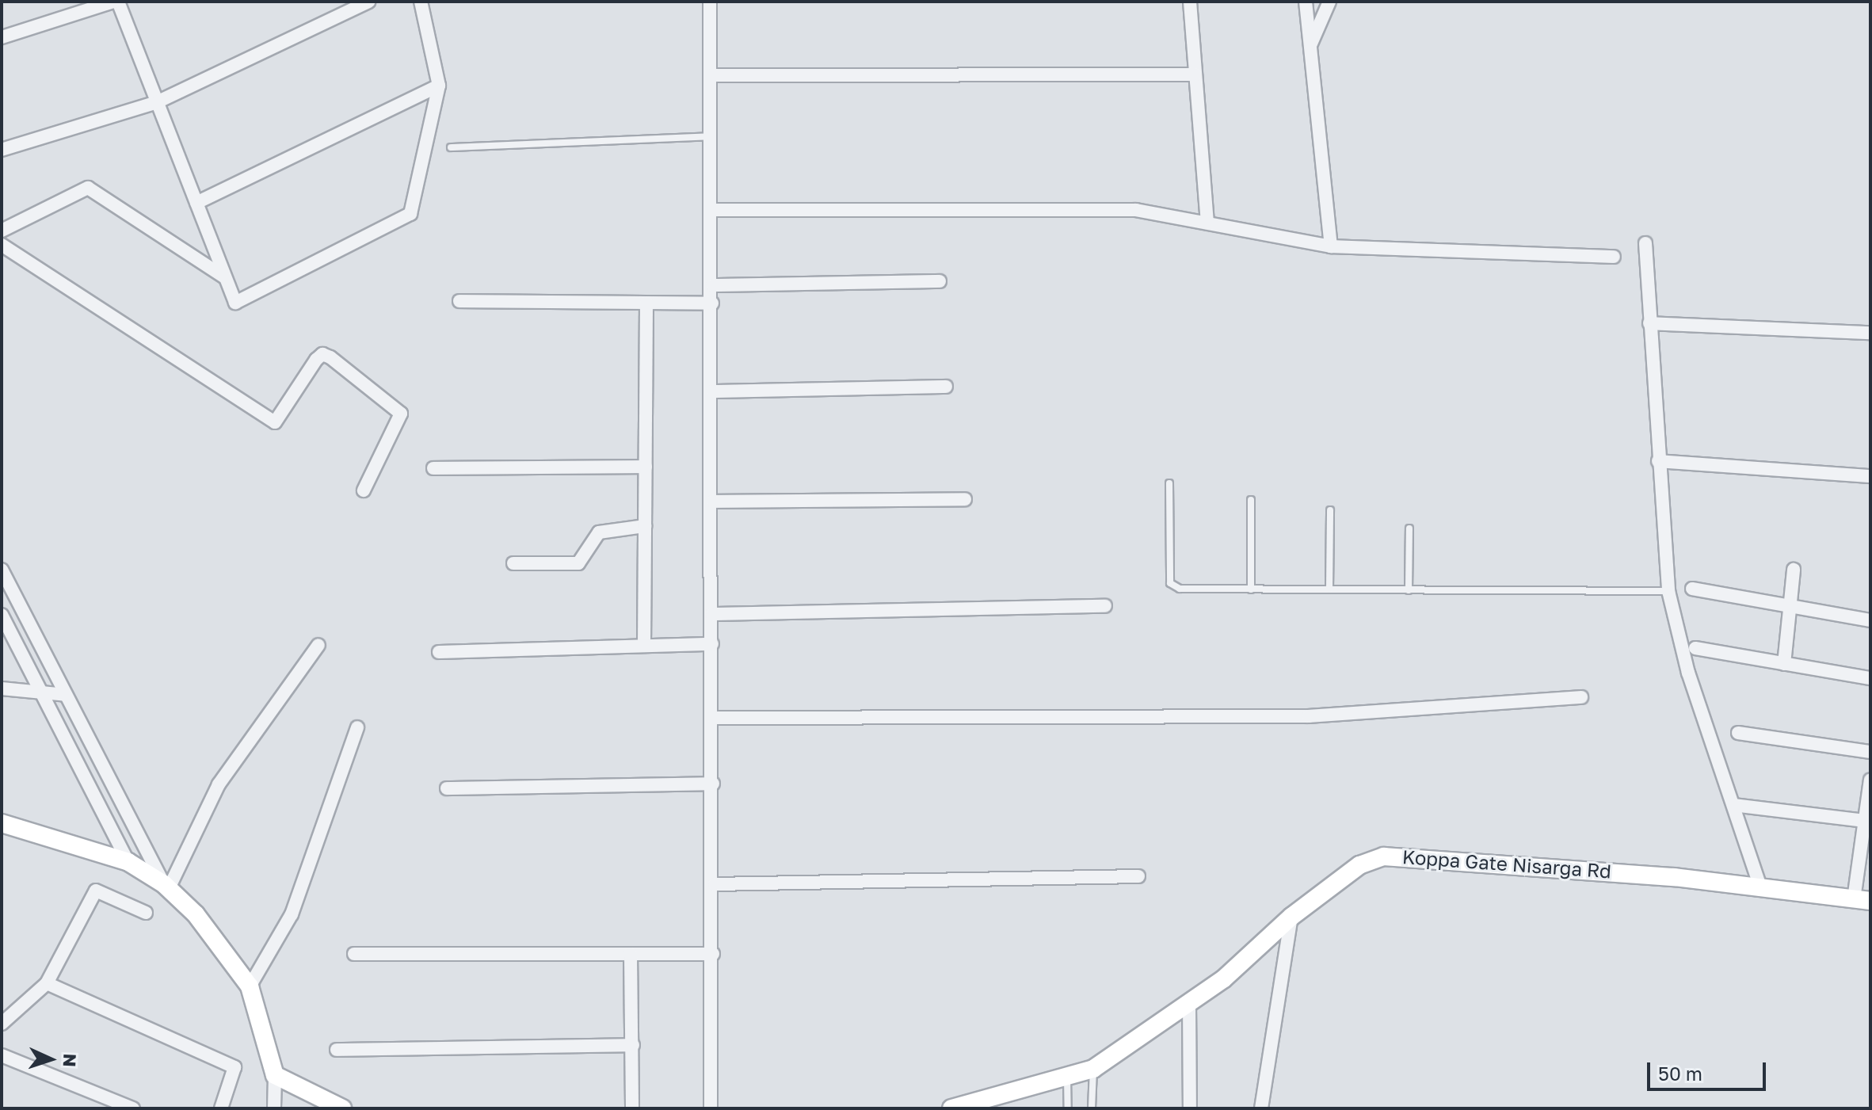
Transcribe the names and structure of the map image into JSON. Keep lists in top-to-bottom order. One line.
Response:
{"streets":{"street":["Koppa Gate Nisarga Rd"]},"scale_bar":"50 m","north":"right"}
